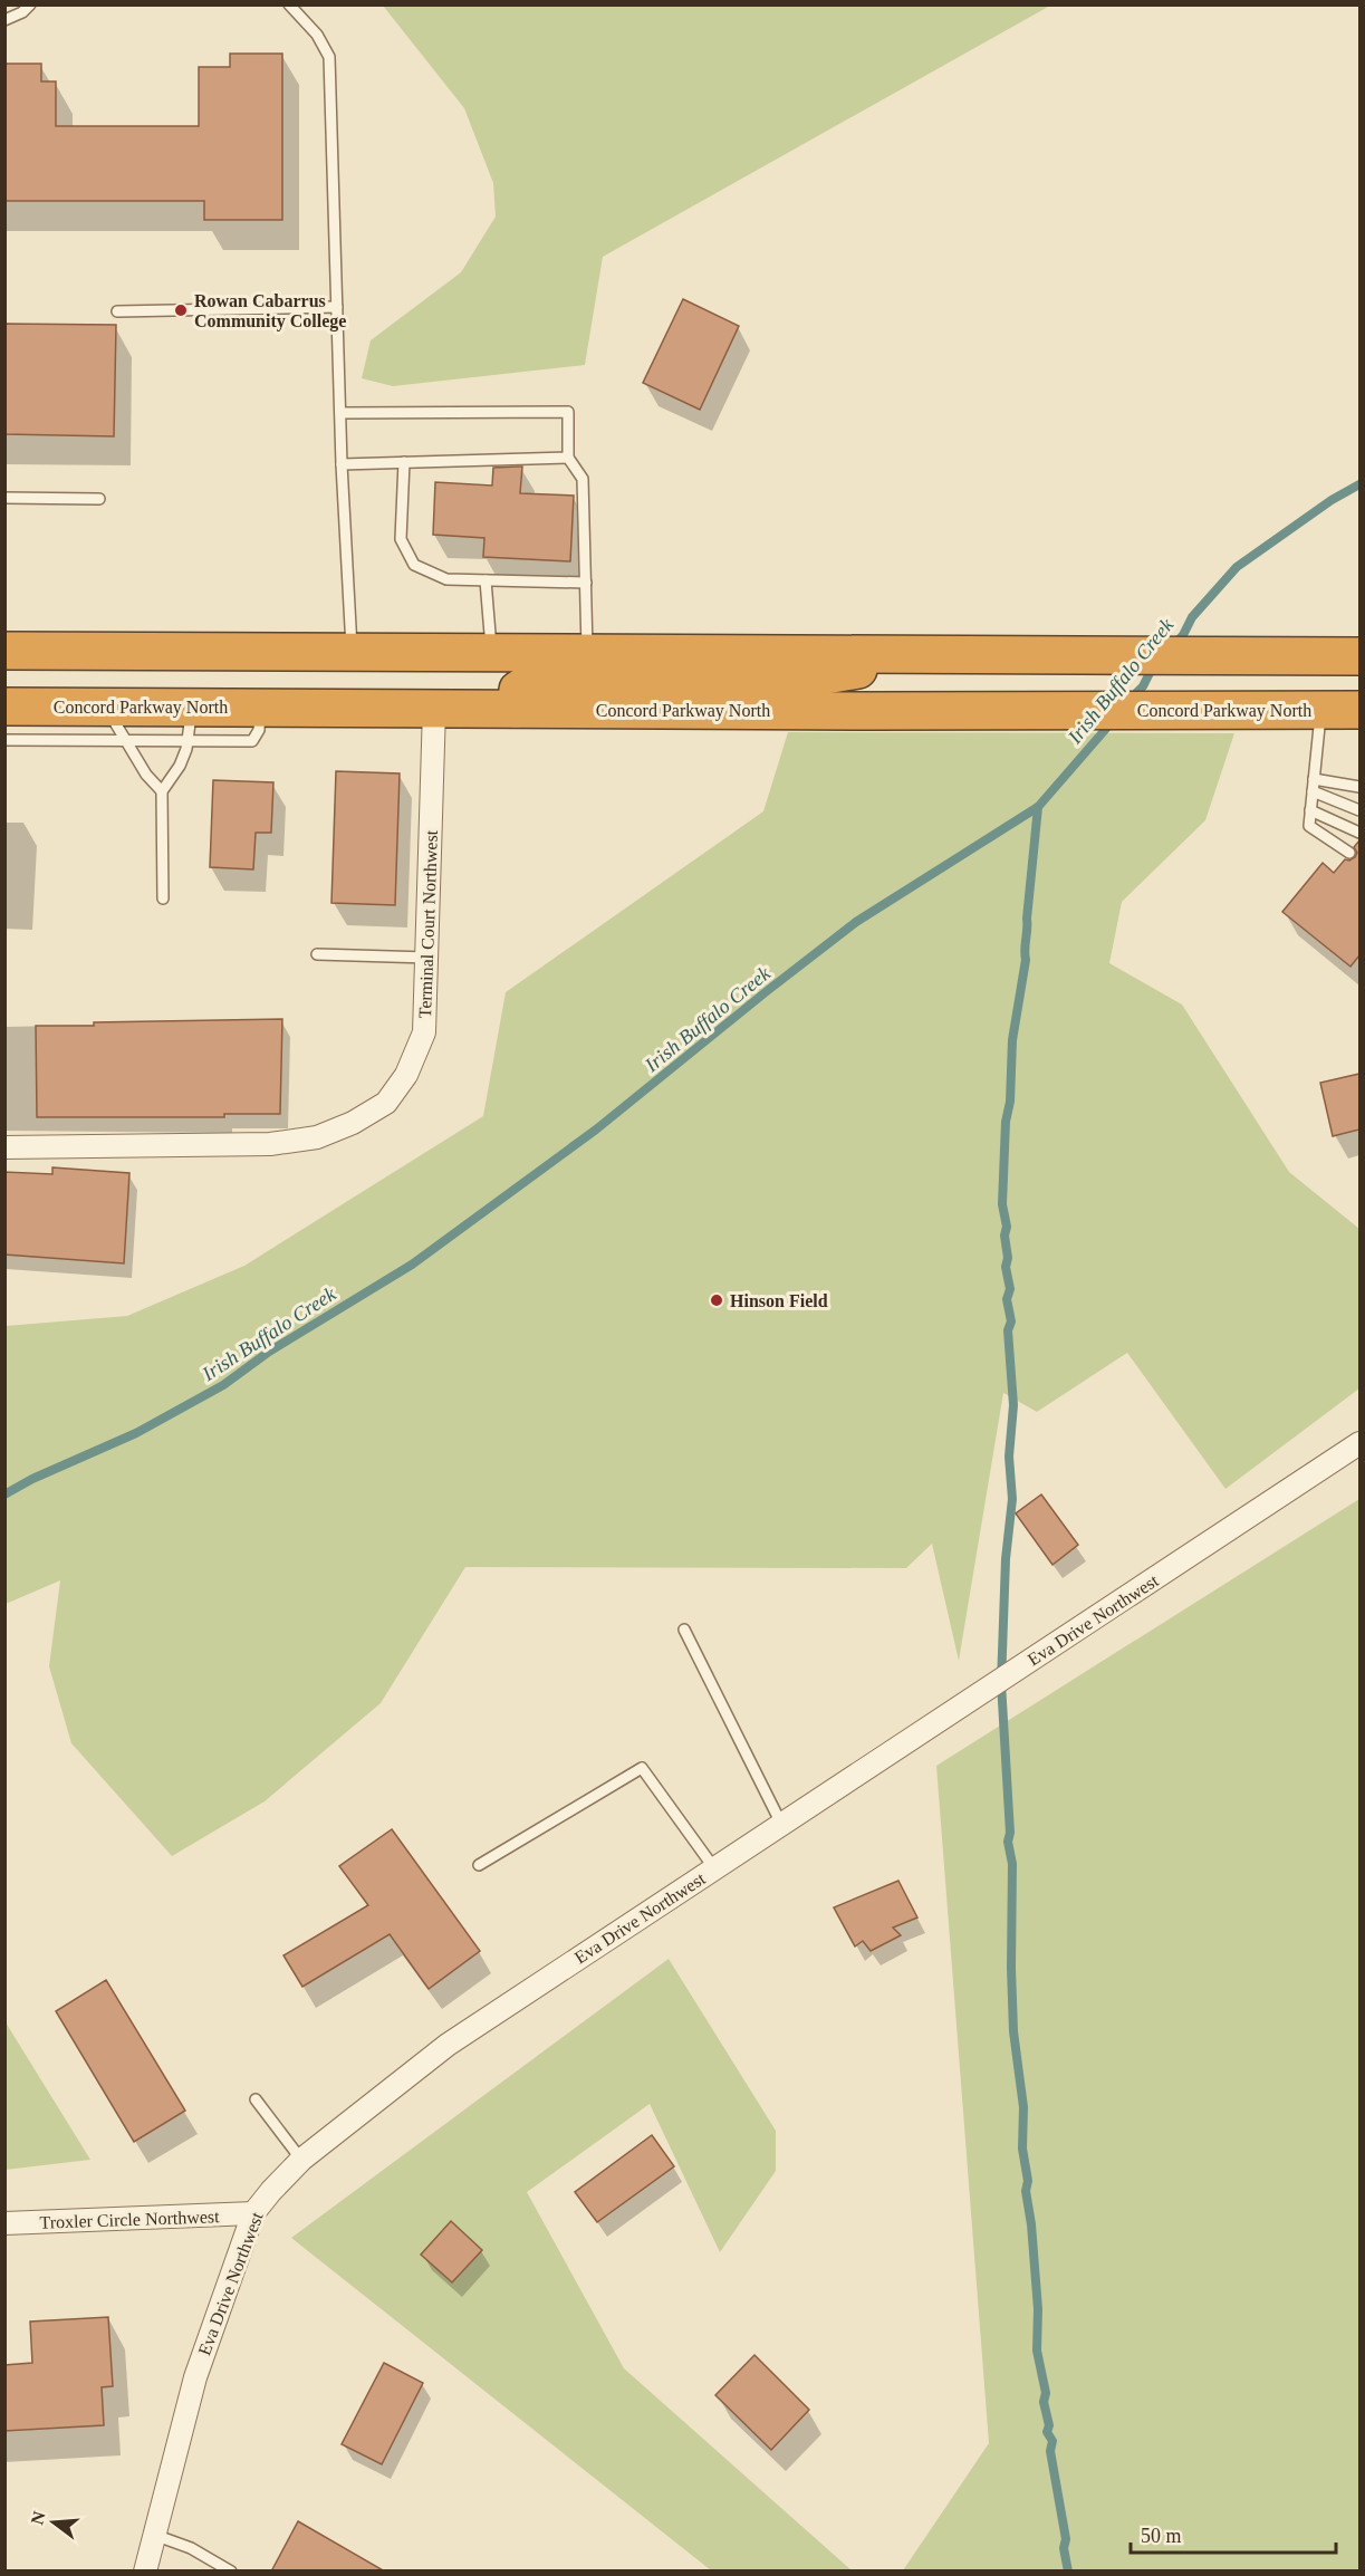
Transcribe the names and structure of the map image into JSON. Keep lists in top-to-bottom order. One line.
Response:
{"streets":{"highway":["Concord Parkway North"],"street":["Terminal Court Northwest","Eva Drive Northwest","Troxler Circle Northwest"]},"crossings":[["Concord Parkway North","Terminal Court Northwest"],["Eva Drive Northwest","Troxler Circle Northwest"]],"water":["Irish Buffalo Creek"],"places":["Rowan Cabarrus Community College","Hinson Field"],"scale_bar":"50 m","north":"left"}
